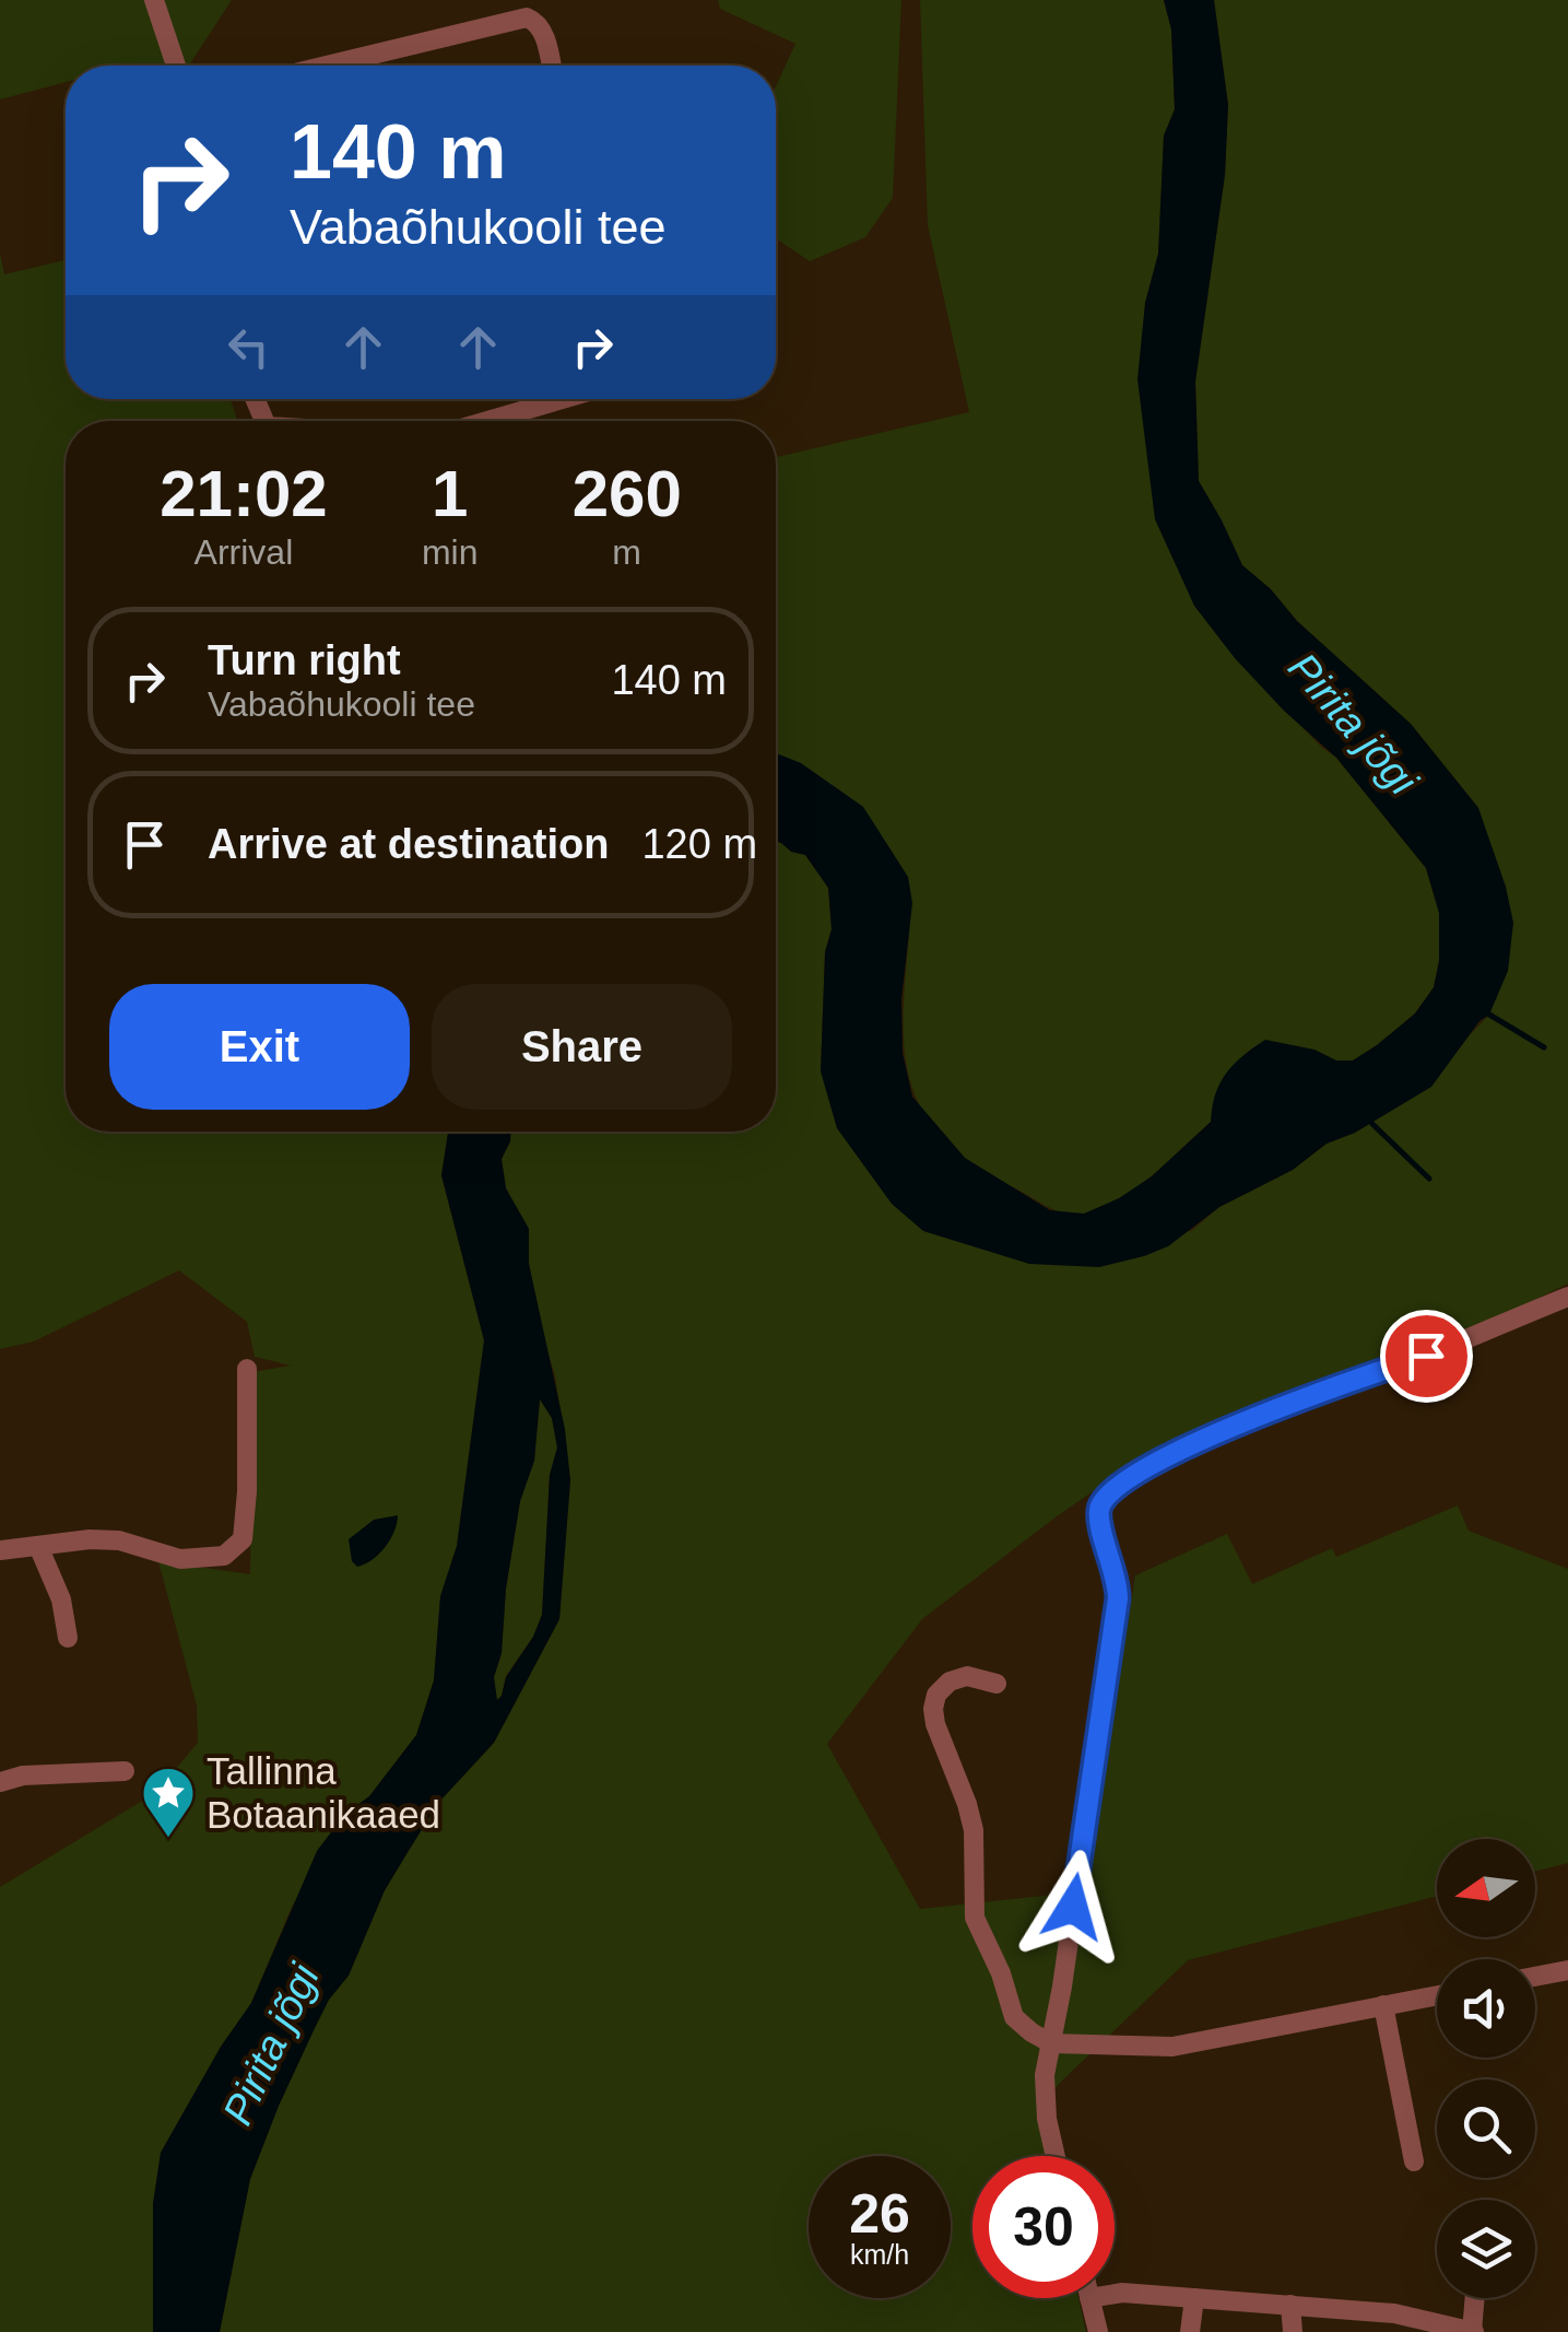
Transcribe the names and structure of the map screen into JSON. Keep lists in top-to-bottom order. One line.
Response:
{"water":["Pirita jõgi"],"places":{"place":["Tallinna Botaanikaaed"]},"north":"left","page":{"turn":["140 m","Vabaõhukooli tee"],"eta":["21:02","Arrival","1","min","260","m"],"list":[{"name":"Turn right","note":"Vabaõhukooli tee","value":"140 m"},{"name":"Arrive at destination","value":"120 m"}],"buttons":["Exit","Share"],"speed":"26 km/h","limit":"30"}}
